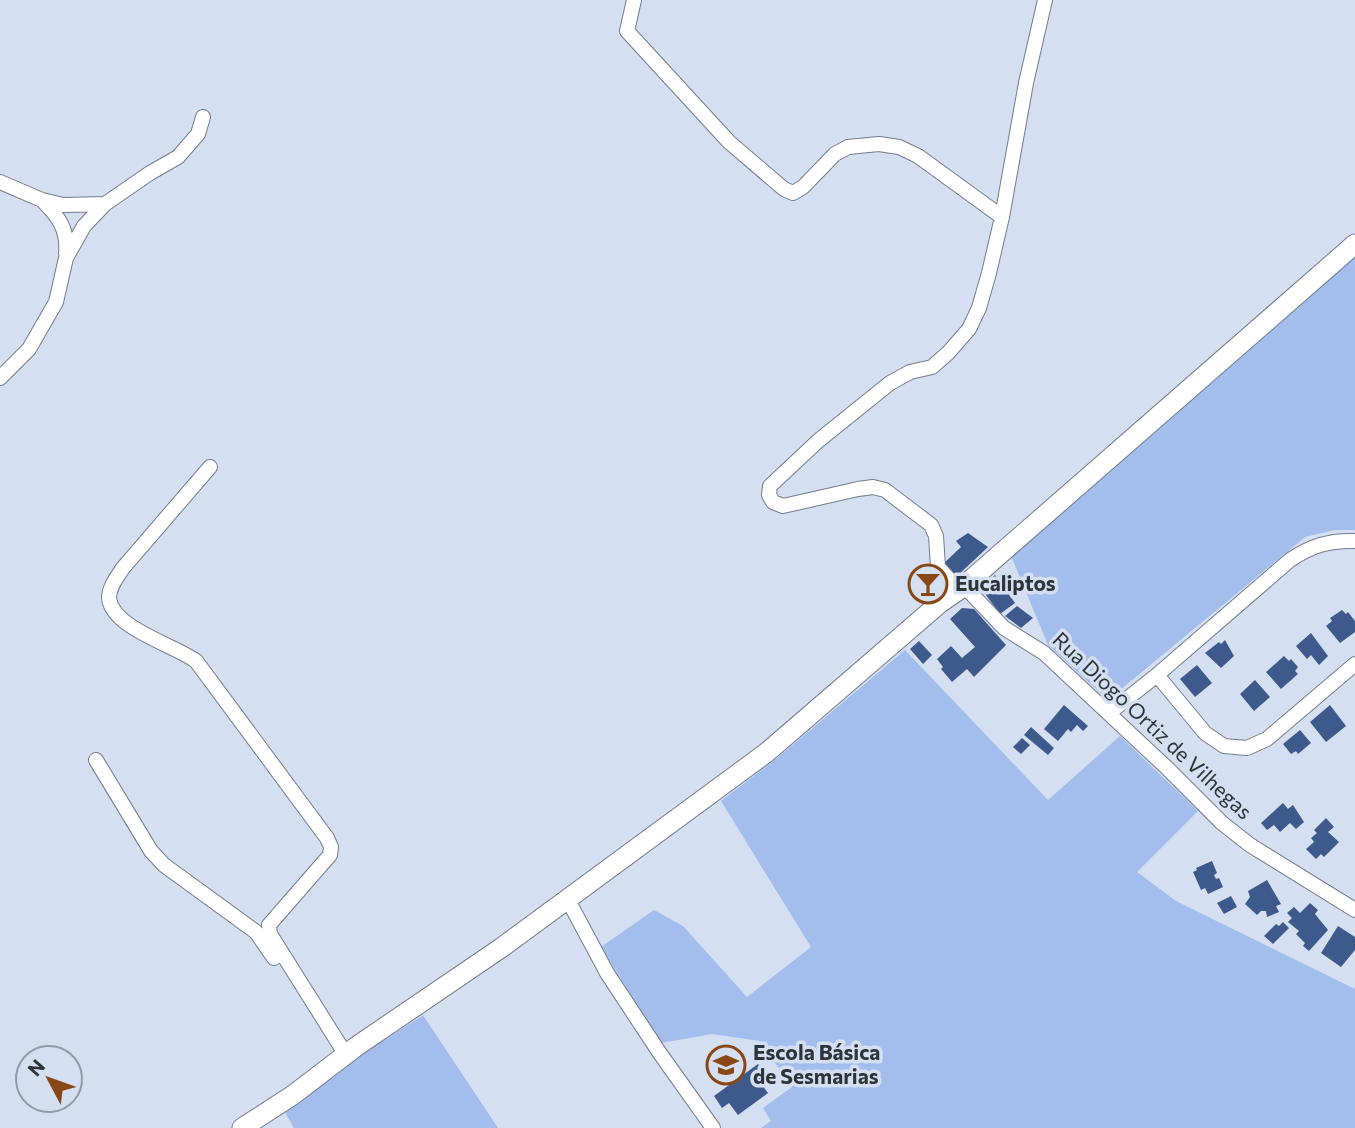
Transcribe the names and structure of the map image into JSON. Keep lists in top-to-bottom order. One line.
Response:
{"streets":{"street":["Rua Diogo Ortiz de Vilhegas"]},"places":{"bar":["Eucaliptos"],"school or university":["Escola Básica de Sesmarias"]},"north":"top left"}
